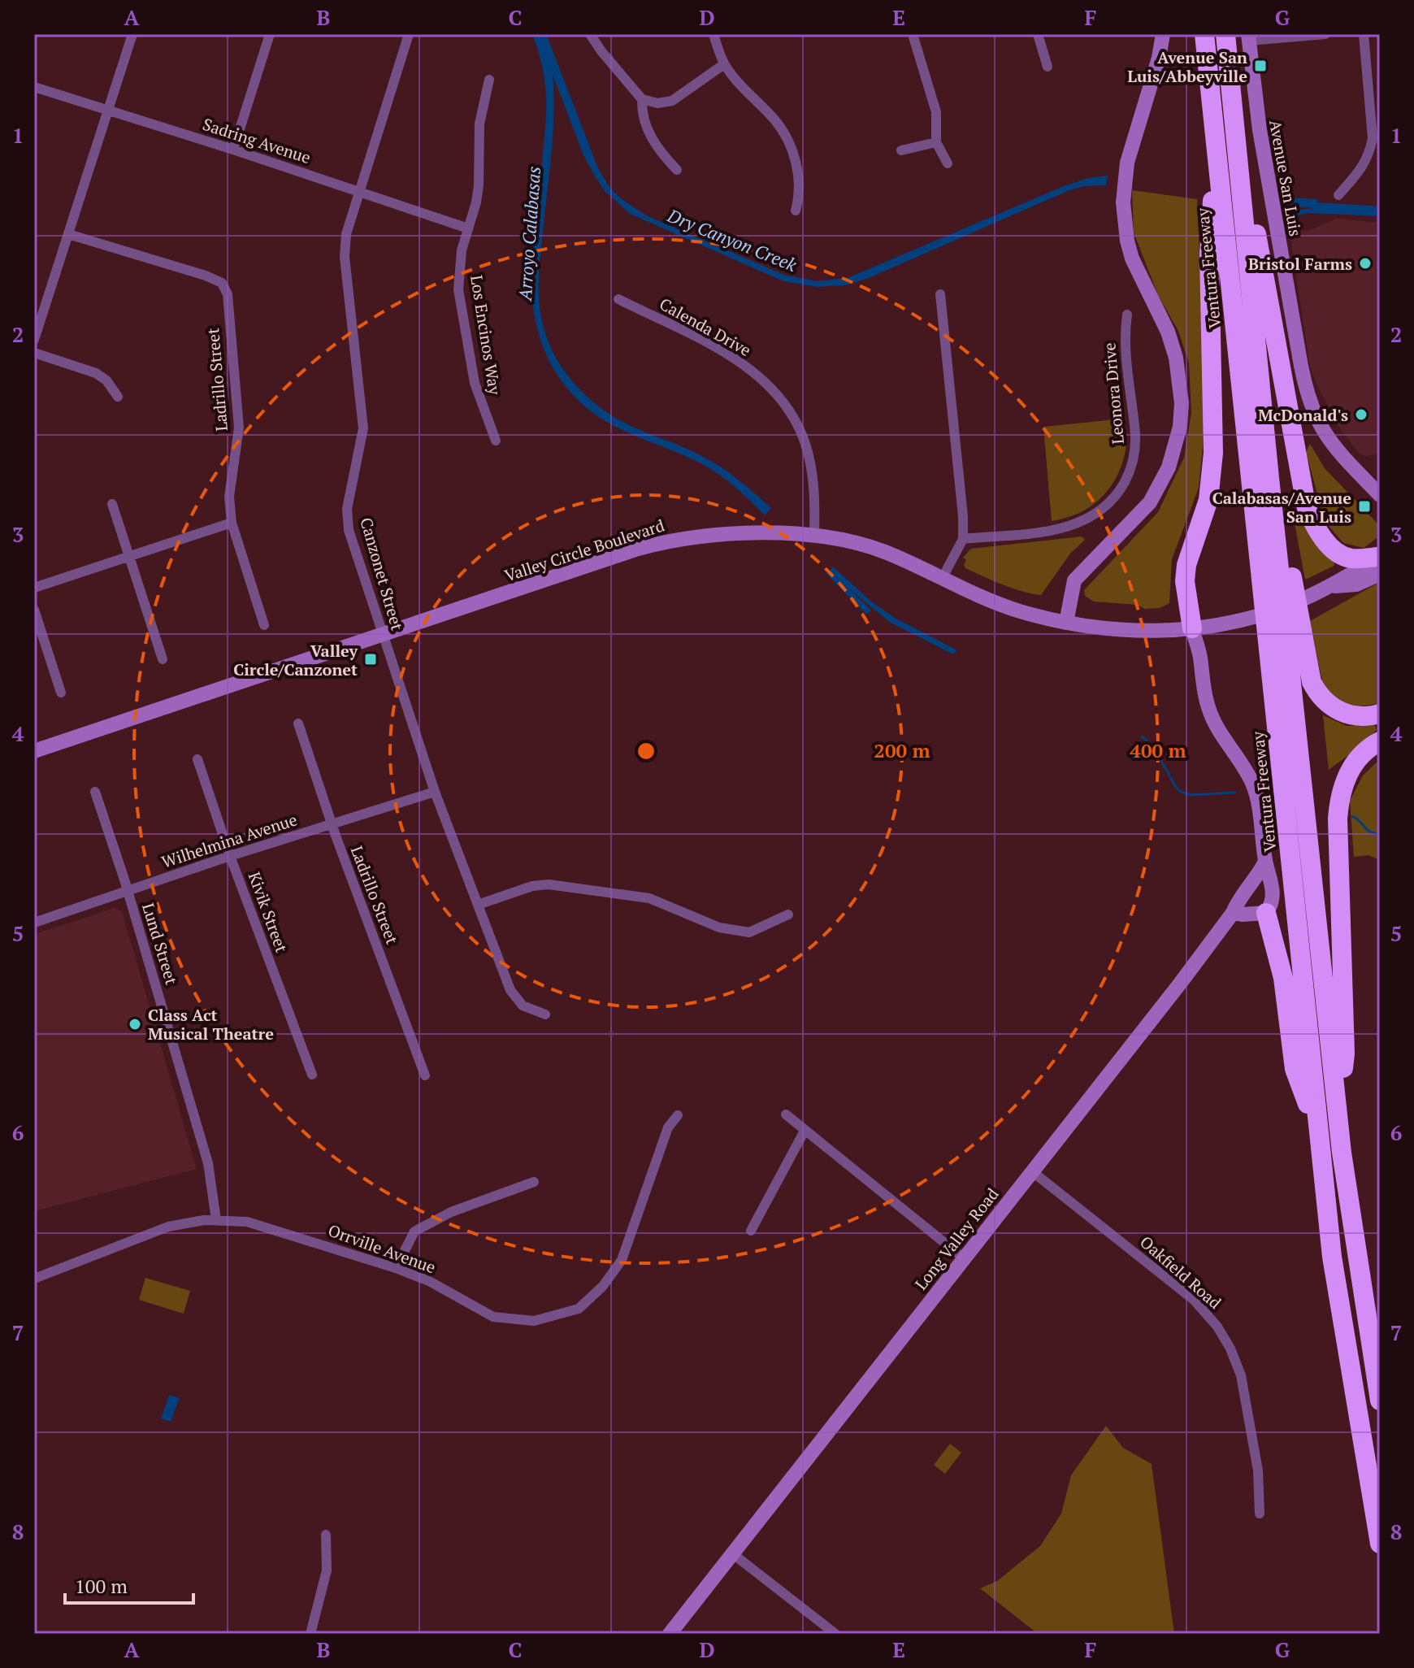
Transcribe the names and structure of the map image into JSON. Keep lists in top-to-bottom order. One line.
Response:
{"streets":{"highway":["Ventura Freeway"],"main road":["Avenue San Luis","Valley Circle Boulevard","Long Valley Road"],"street":["Sadring Avenue","Calenda Drive","Los Encinos Way","Ladrillo Street","Leonora Drive","Canzonet Street","Wilhelmina Avenue","Kivik Street","Lund Street","Orrville Avenue","Oakfield Road"]},"crossings":[["Sadring Avenue","Los Encinos Way"],["Sadring Avenue","Canzonet Street"],["Calenda Drive","Valley Circle Boulevard"],["Ladrillo Street","Wilhelmina Avenue"],["Valley Circle Boulevard","Canzonet Street"],["Canzonet Street","Wilhelmina Avenue"],["Wilhelmina Avenue","Kivik Street"],["Wilhelmina Avenue","Lund Street"],["Lund Street","Orrville Avenue"],["Long Valley Road","Oakfield Road"]],"water":["Arroyo Calabasas","Dry Canyon Creek"],"places":{"transit":["Avenue San Luis/Abbeyville","Calabasas/Avenue San Luis","Valley Circle/Canzonet"],"other":["Bristol Farms","McDonald's","Class Act Musical Theatre"]},"scale_bar":"100 m","grid":{"columns":["A","B","C","D","E","F","G"],"rows":["1","2","3","4","5","6","7","8"]},"rings":["200 m","400 m"]}
